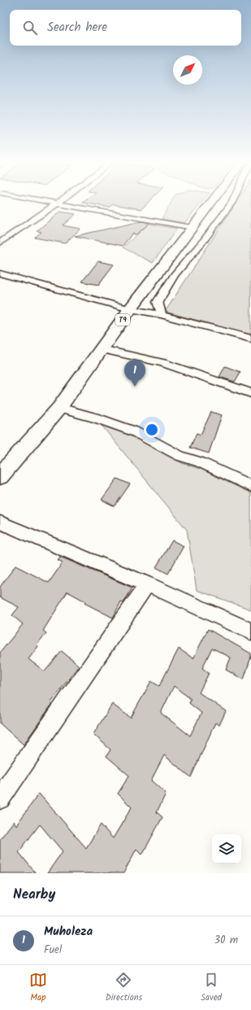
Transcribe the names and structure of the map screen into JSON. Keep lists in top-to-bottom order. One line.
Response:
{"streets":{"highway":["T9"]},"north":"top right","page":{"search":"Search here","pins":"1","heading":"Nearby","list":[{"mark":"1","name":"Muholeza","note":"Fuel","value":"30 m"}],"nav":["Map","Directions","Saved"]}}
